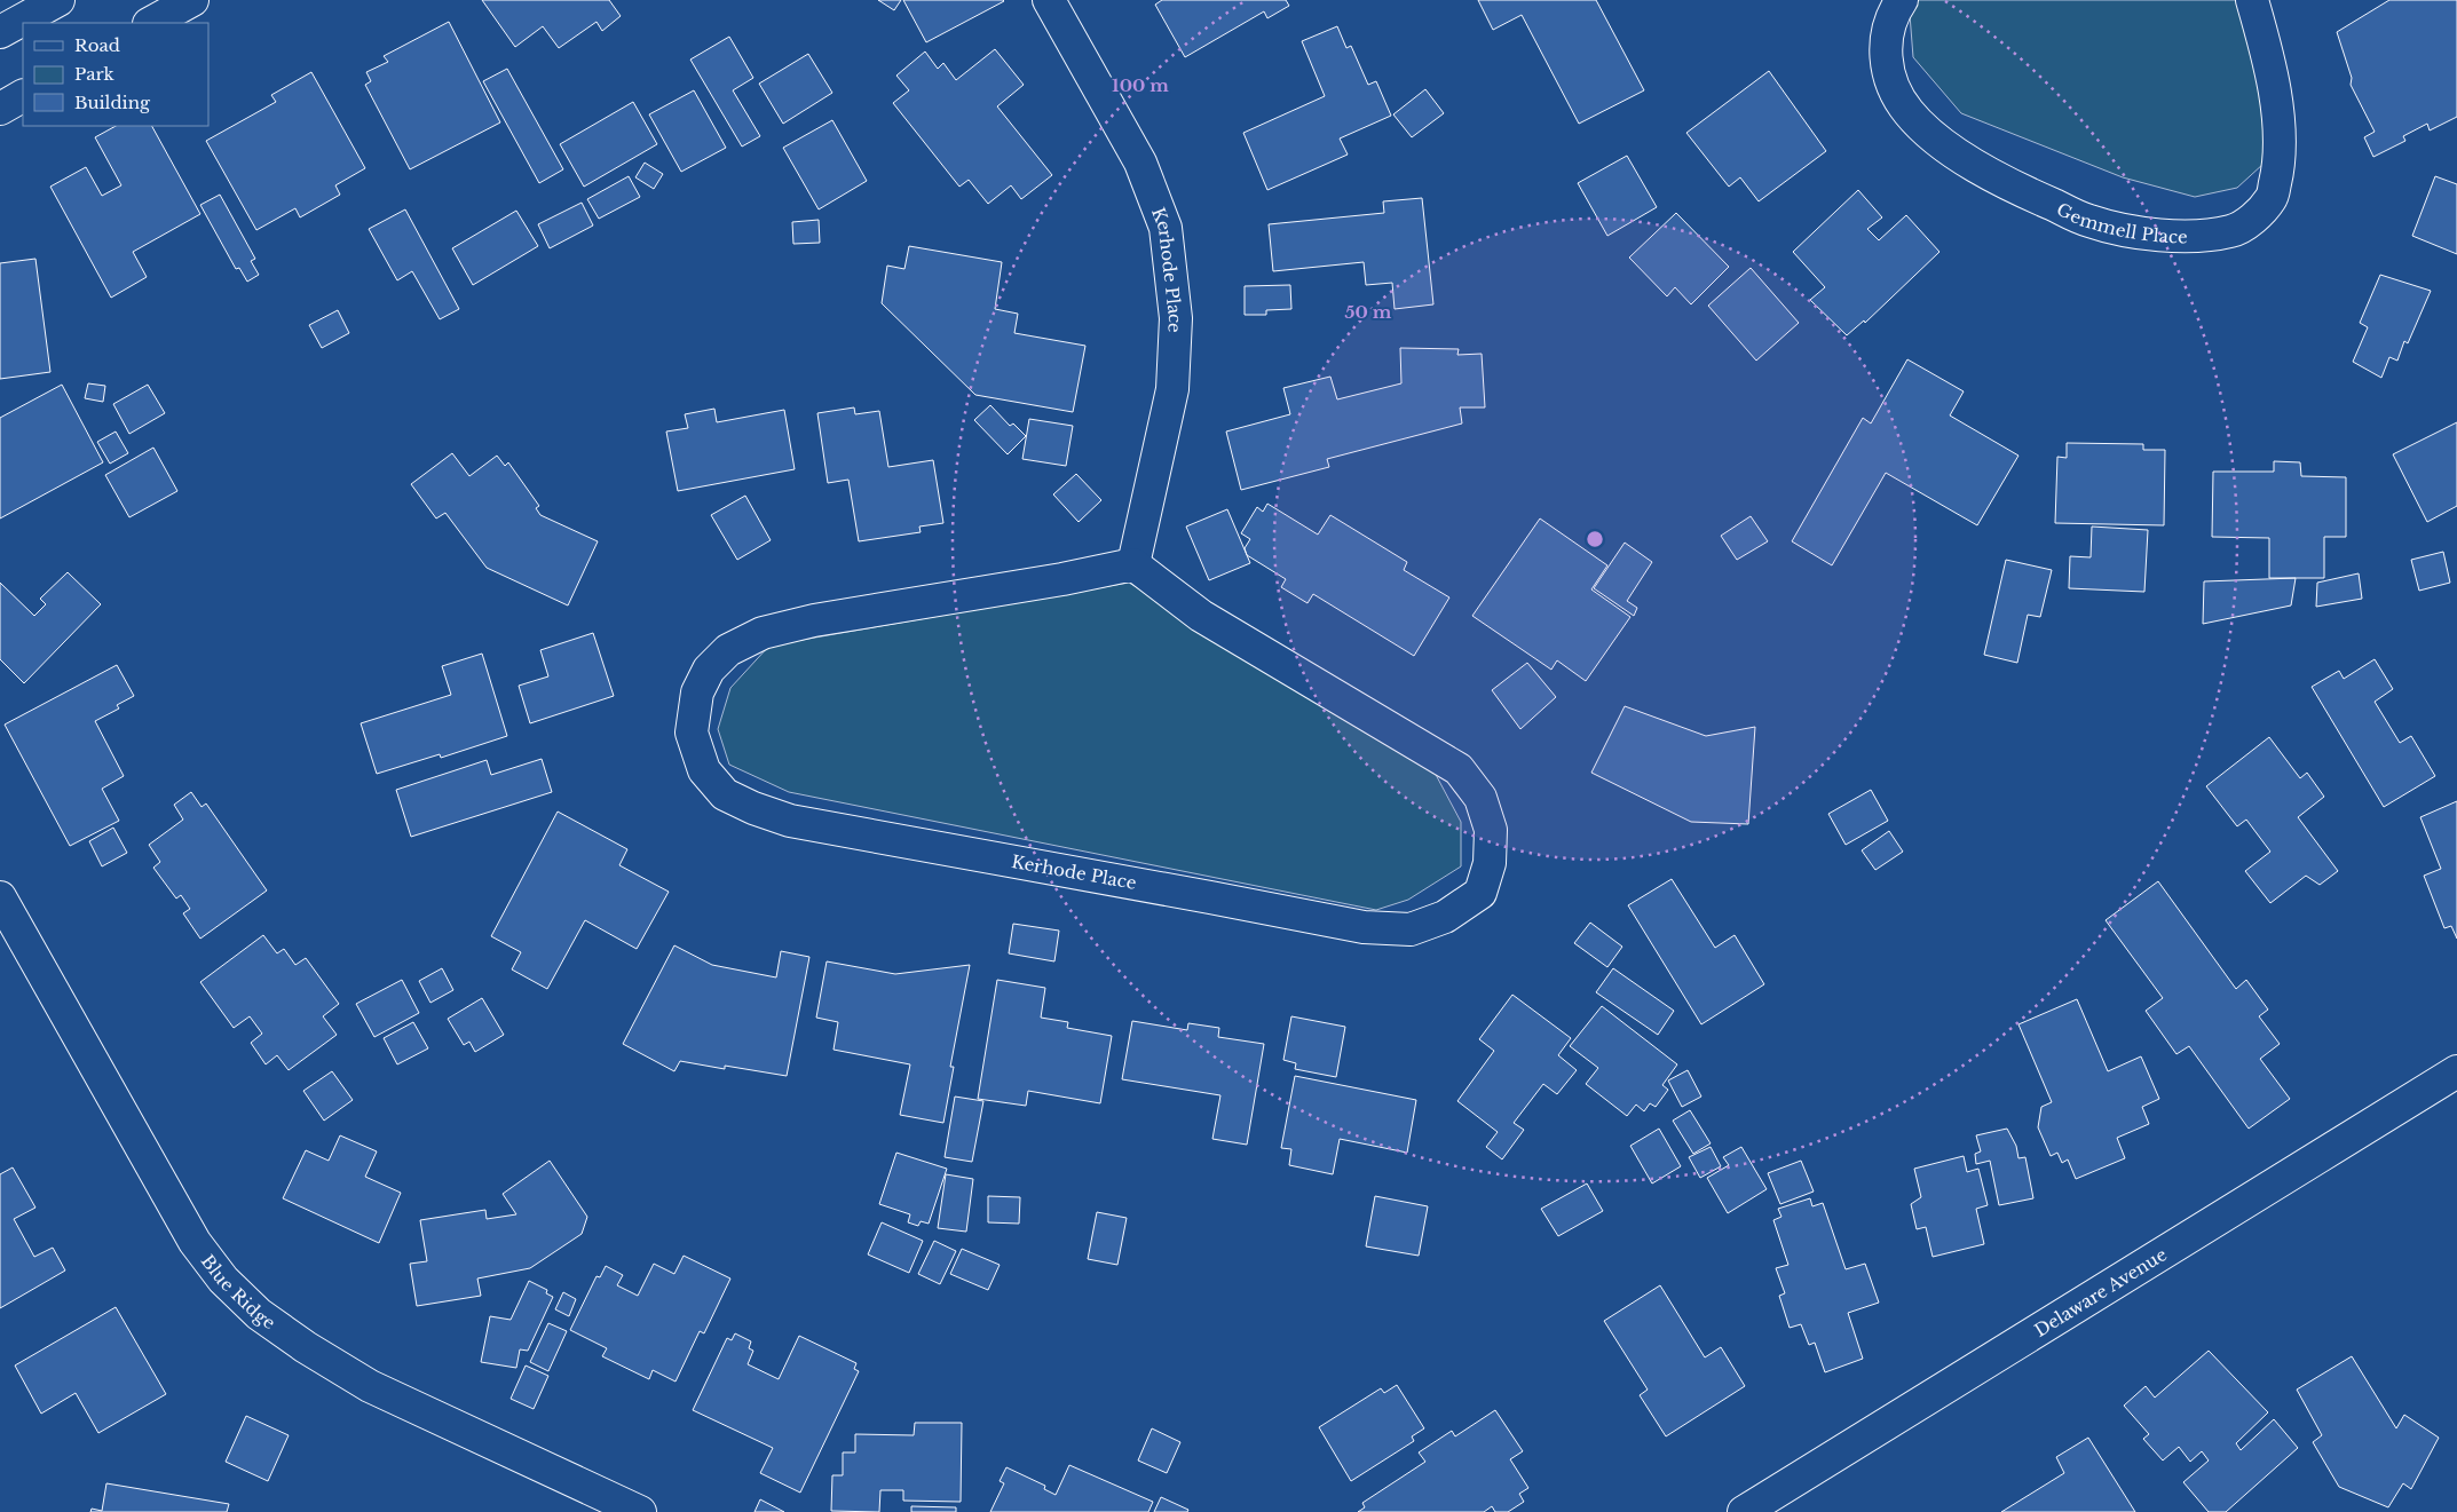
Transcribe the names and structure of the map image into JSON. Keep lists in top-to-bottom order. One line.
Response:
{"streets":{"street":["Gemmell Place","Kerhode Place","Blue Ridge","Delaware Avenue"]},"legend":["Road","Park","Building"],"rings":["100 m","50 m"]}
